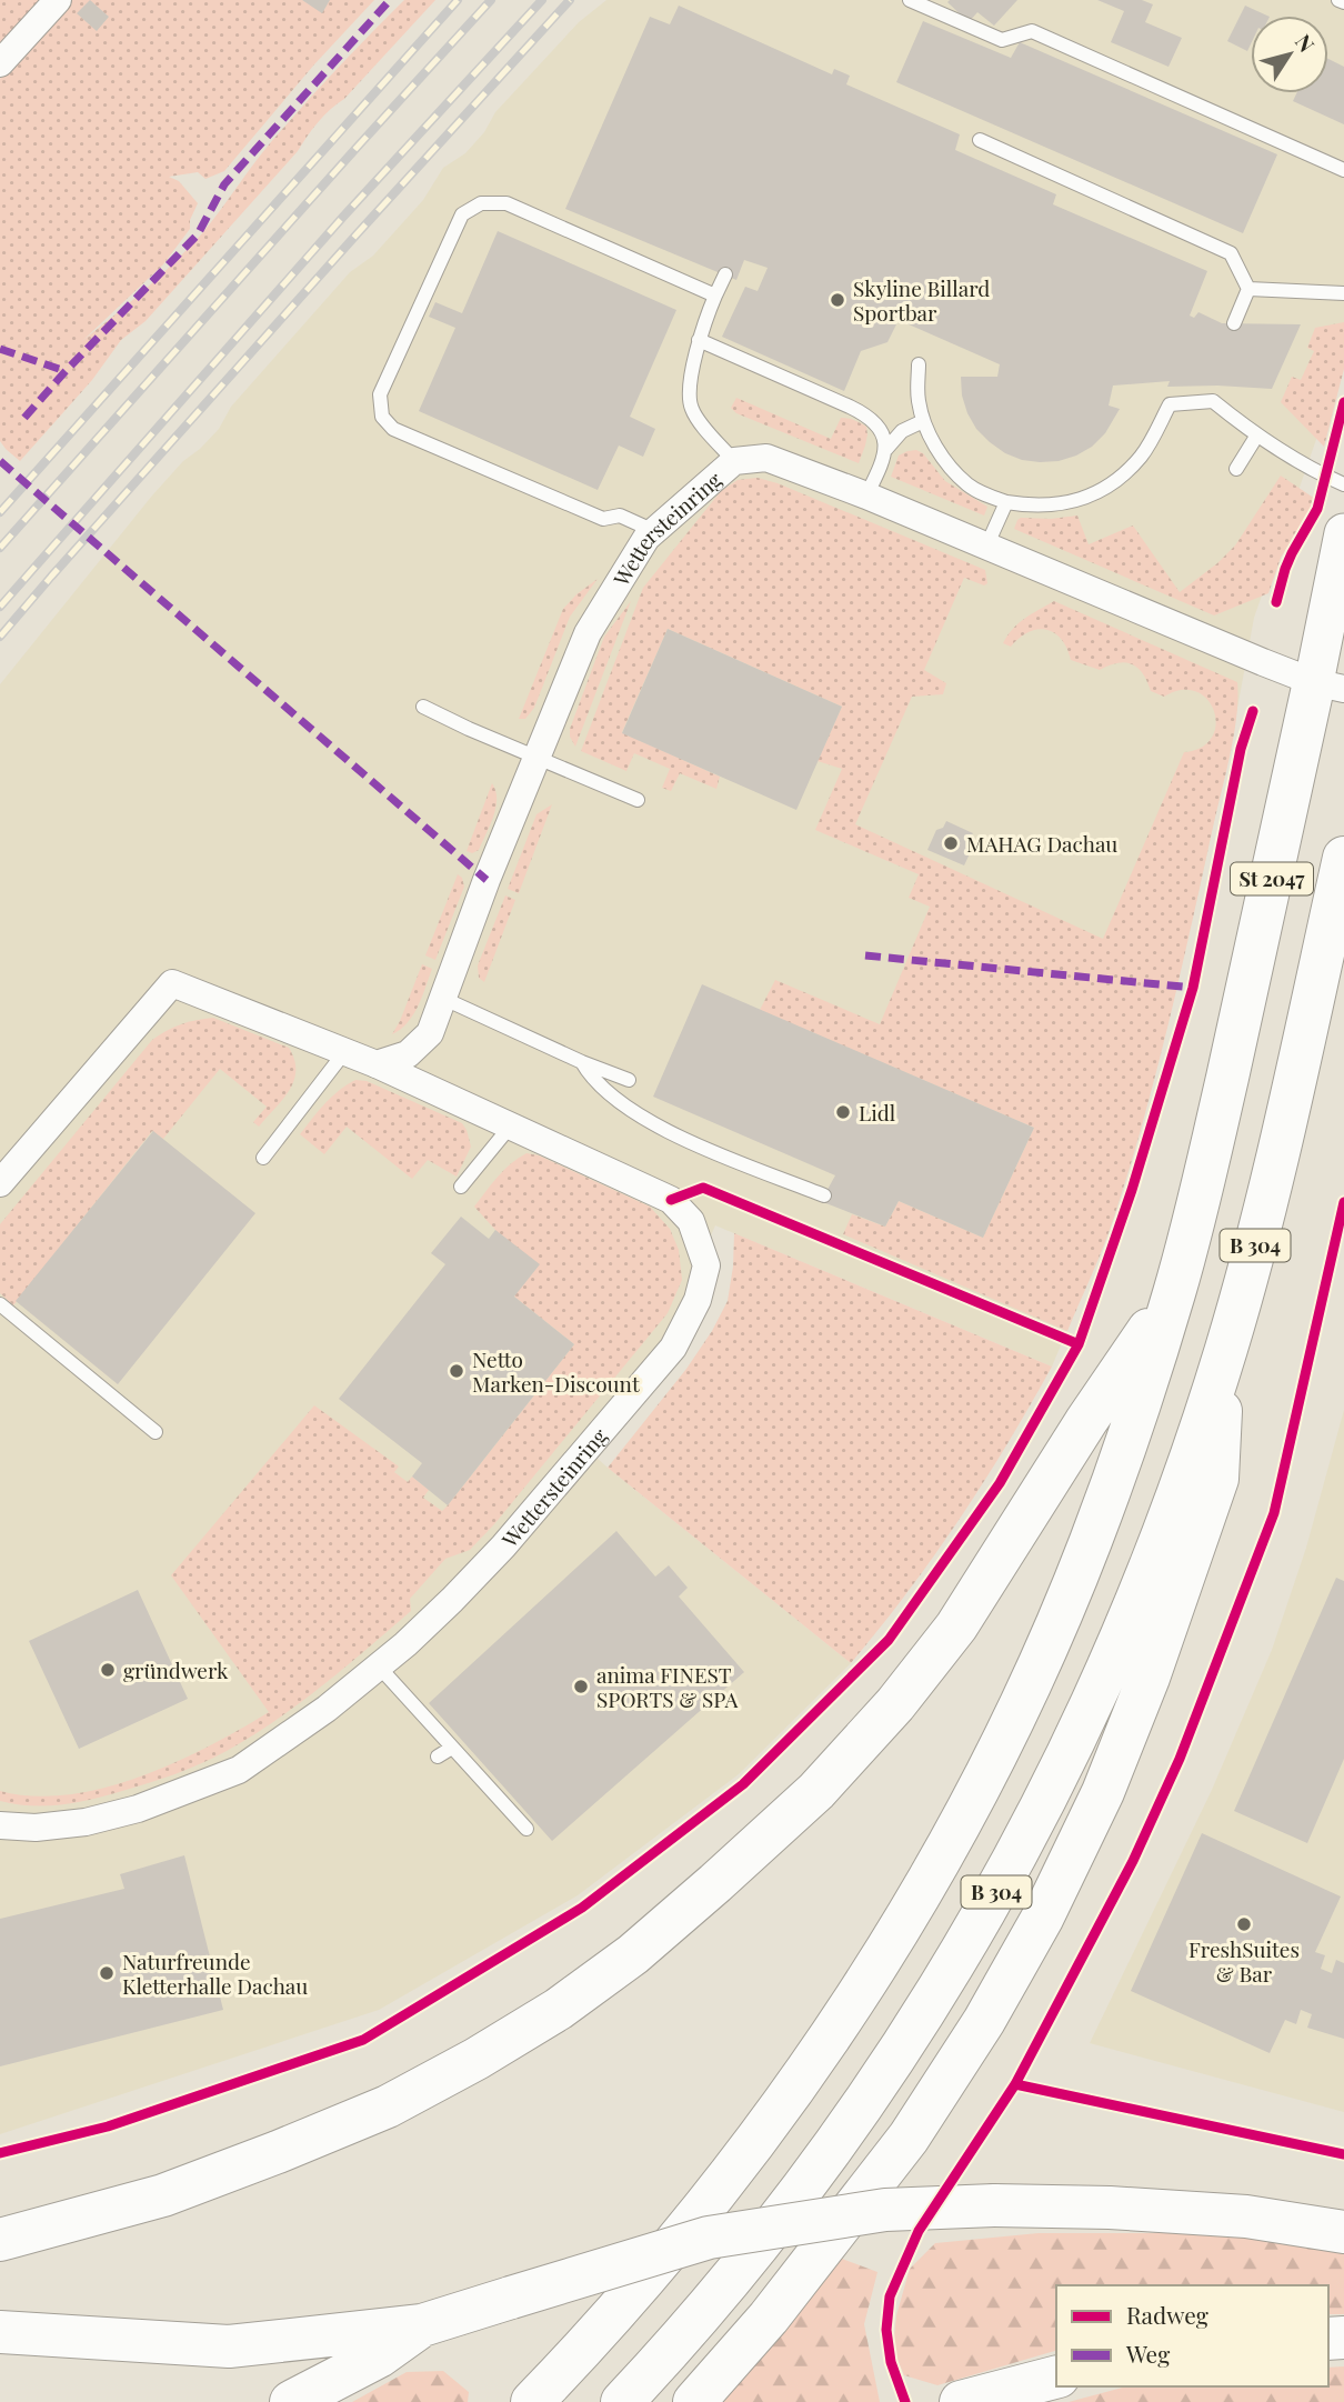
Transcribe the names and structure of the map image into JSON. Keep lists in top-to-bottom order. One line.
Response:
{"streets":{"highway":["St 2047","B 304"],"street":["Wettersteinring"]},"crossings":[["Wettersteinring","St 2047"],["St 2047","B 304"]],"places":["Skyline Billard Sportbar","MAHAG Dachau","Lidl","Netto Marken-Discount","gründwerk","anima FINEST SPORTS & SPA","FreshSuites & Bar","Naturfreunde Kletterhalle Dachau"],"legend":["Radweg","Weg"],"north":"top right"}
